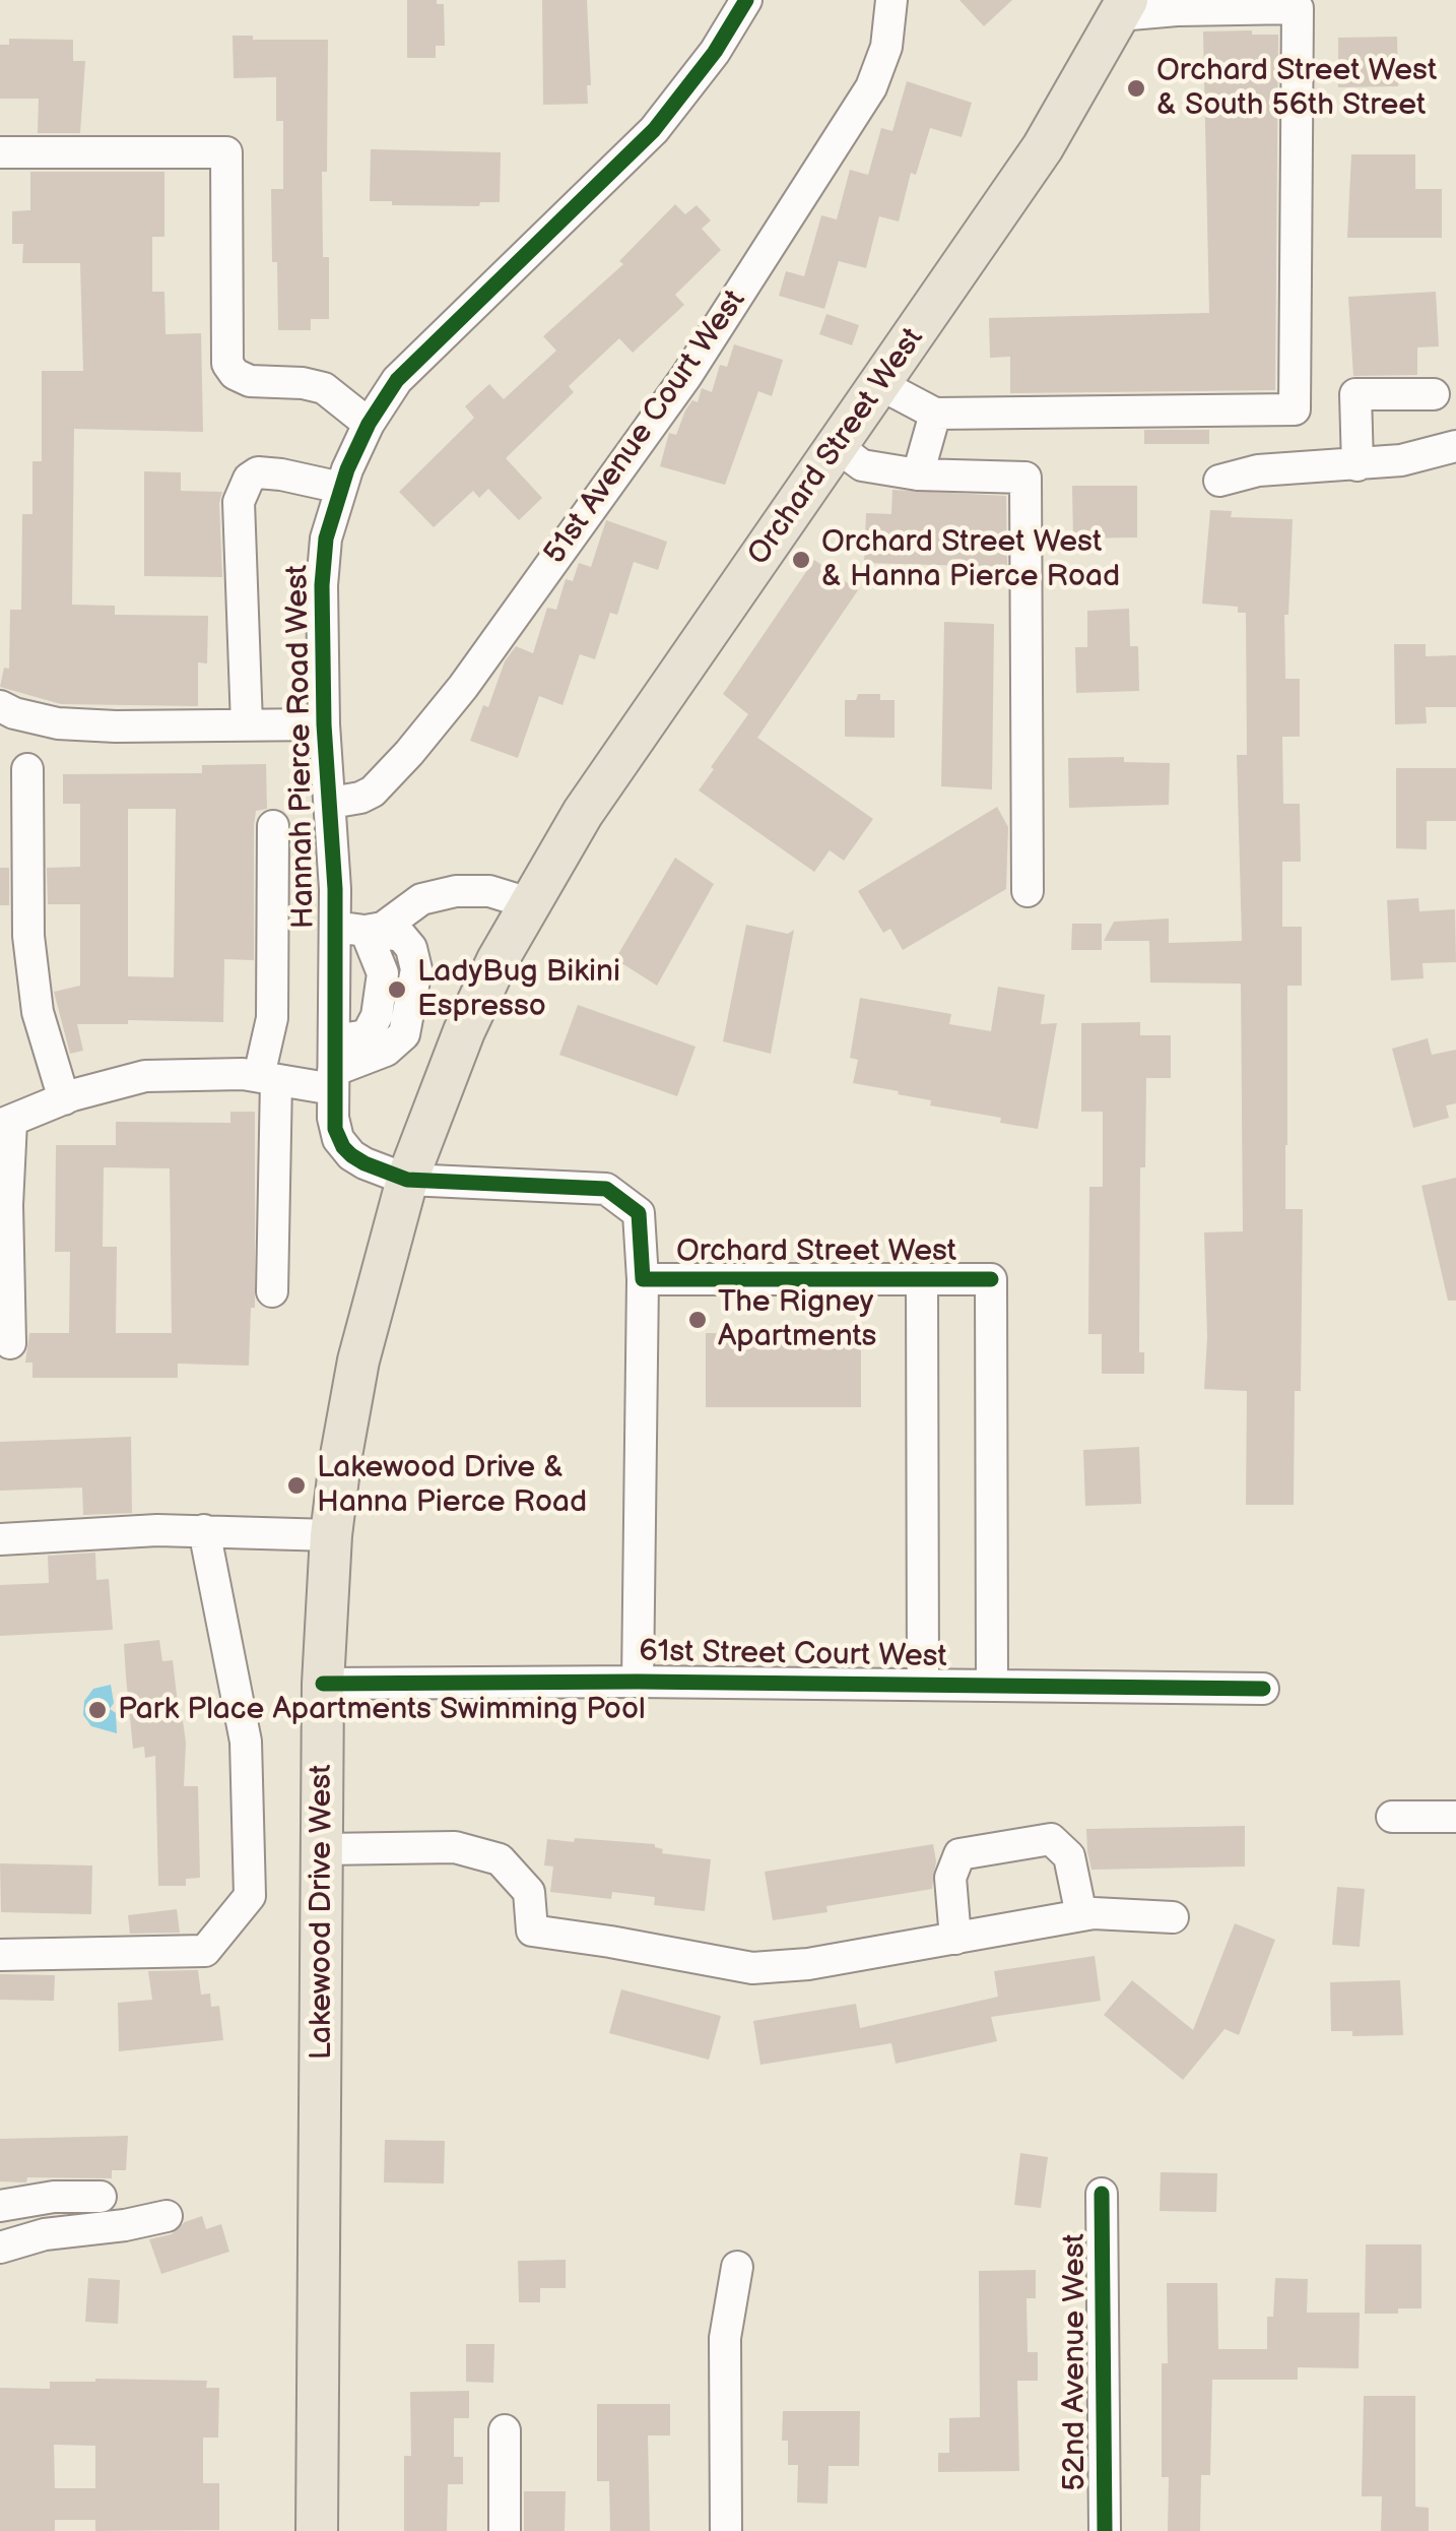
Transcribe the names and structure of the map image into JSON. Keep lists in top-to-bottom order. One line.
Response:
{"streets":{"main road":["Orchard Street West","Lakewood Drive West"],"street":["51st Avenue Court West","Hannah Pierce Road West","61st Street Court West","52nd Avenue West"]},"crossings":[["51st Avenue Court West","Hannah Pierce Road West"],["Orchard Street West","Hannah Pierce Road West"],["Orchard Street West","61st Street Court West"],["Orchard Street West","Lakewood Drive West"],["Hannah Pierce Road West","Lakewood Drive West"],["61st Street Court West","Lakewood Drive West"]],"places":["Orchard Street West & South 56th Street","Orchard Street West & Hanna Pierce Road","LadyBug Bikini Espresso","The Rigney Apartments","Lakewood Drive & Hanna Pierce Road","Park Place Apartments Swimming Pool"]}
